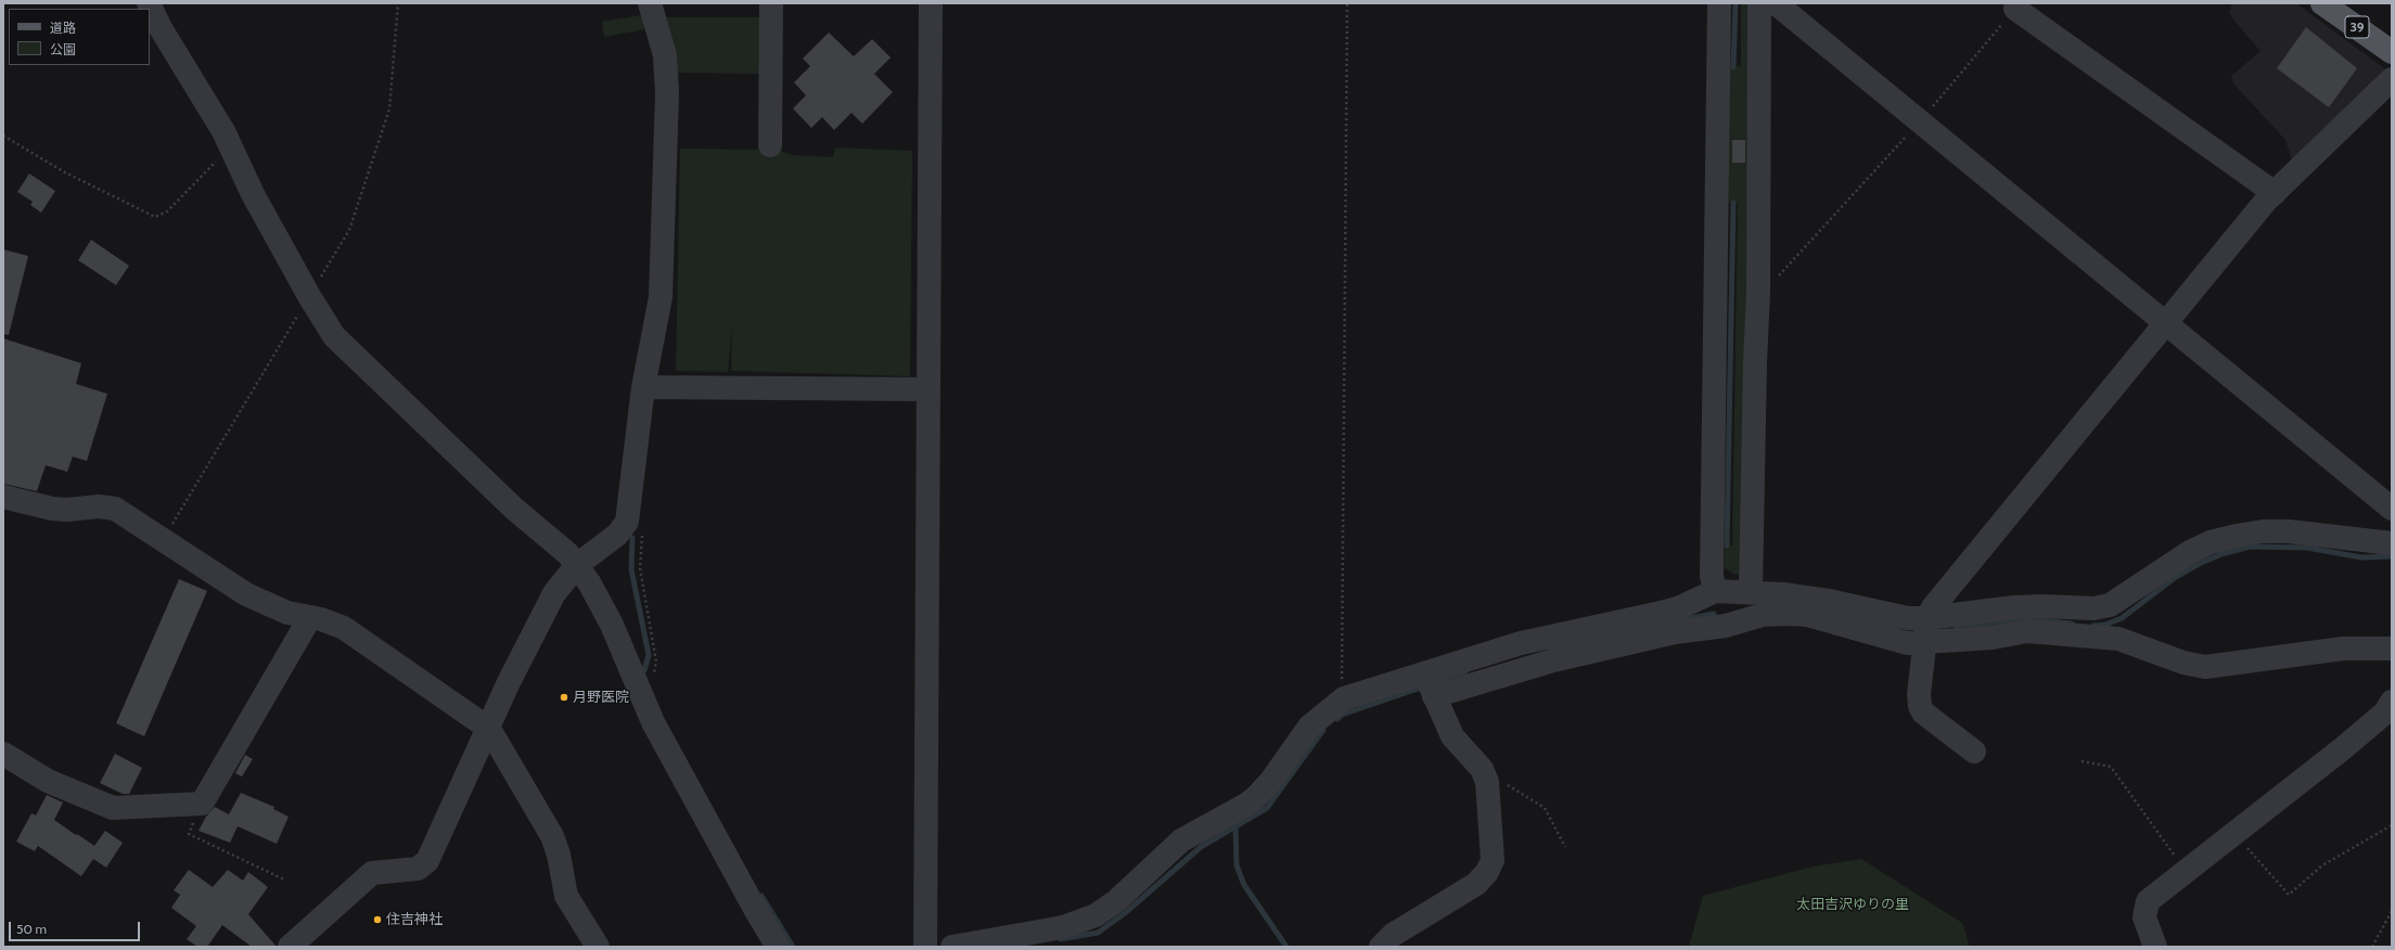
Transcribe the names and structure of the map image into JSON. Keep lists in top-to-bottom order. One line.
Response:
{"streets":{"main road":["39"]},"parks":["太田吉沢ゆりの里"],"places":["月野医院","住吉神社"],"legend":["道路","公園"],"scale_bar":"50 m"}
